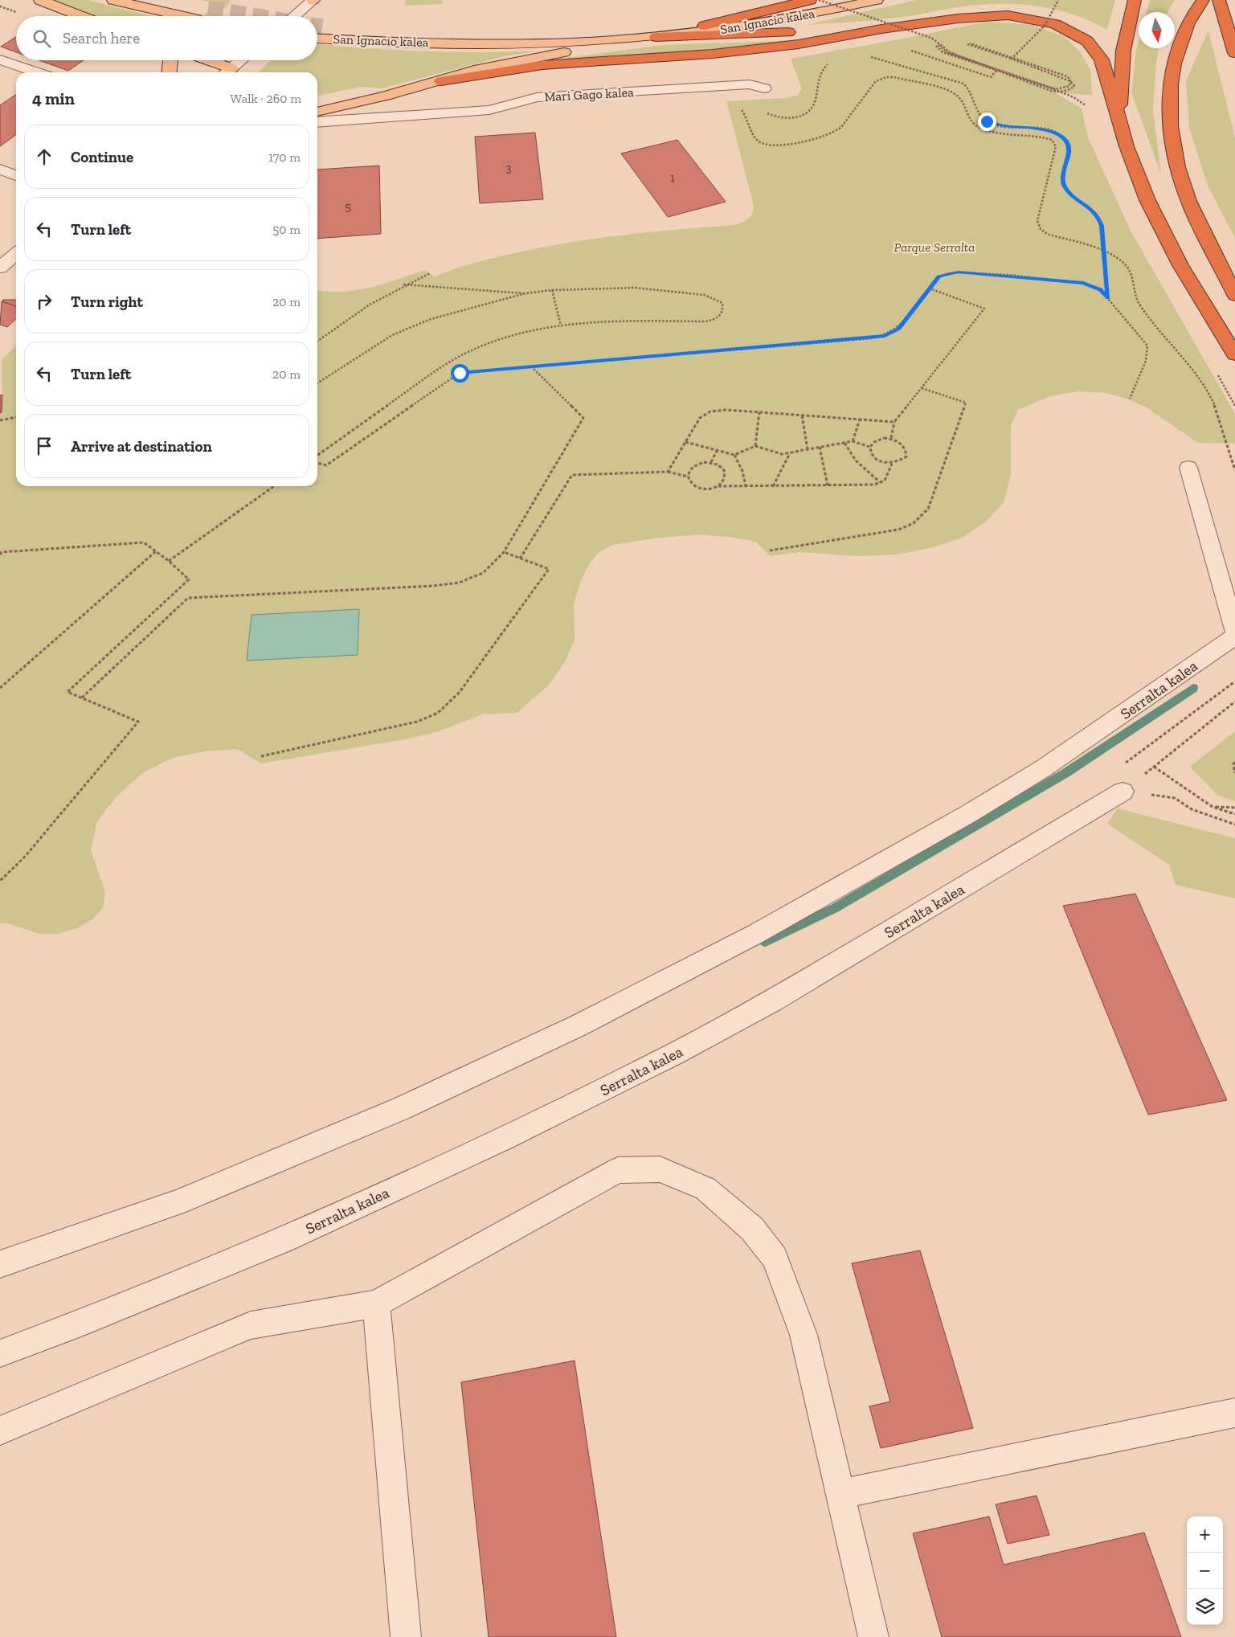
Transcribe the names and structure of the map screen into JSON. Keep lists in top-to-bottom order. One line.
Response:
{"streets":{"main road":["San Ignacio kalea"],"street":["Mari Gago kalea","Serralta kalea"]},"parks":["Parque Serralta"],"house_numbers":["3","1","5"],"north":"bottom","page":{"search":"Search here","heading":["4 min","Walk · 260 m"],"list":[["Continue","170 m"],["Turn left","50 m"],["Turn right","20 m"],["Turn left","20 m"],"Arrive at destination"],"map_buttons":["+","−"]}}
